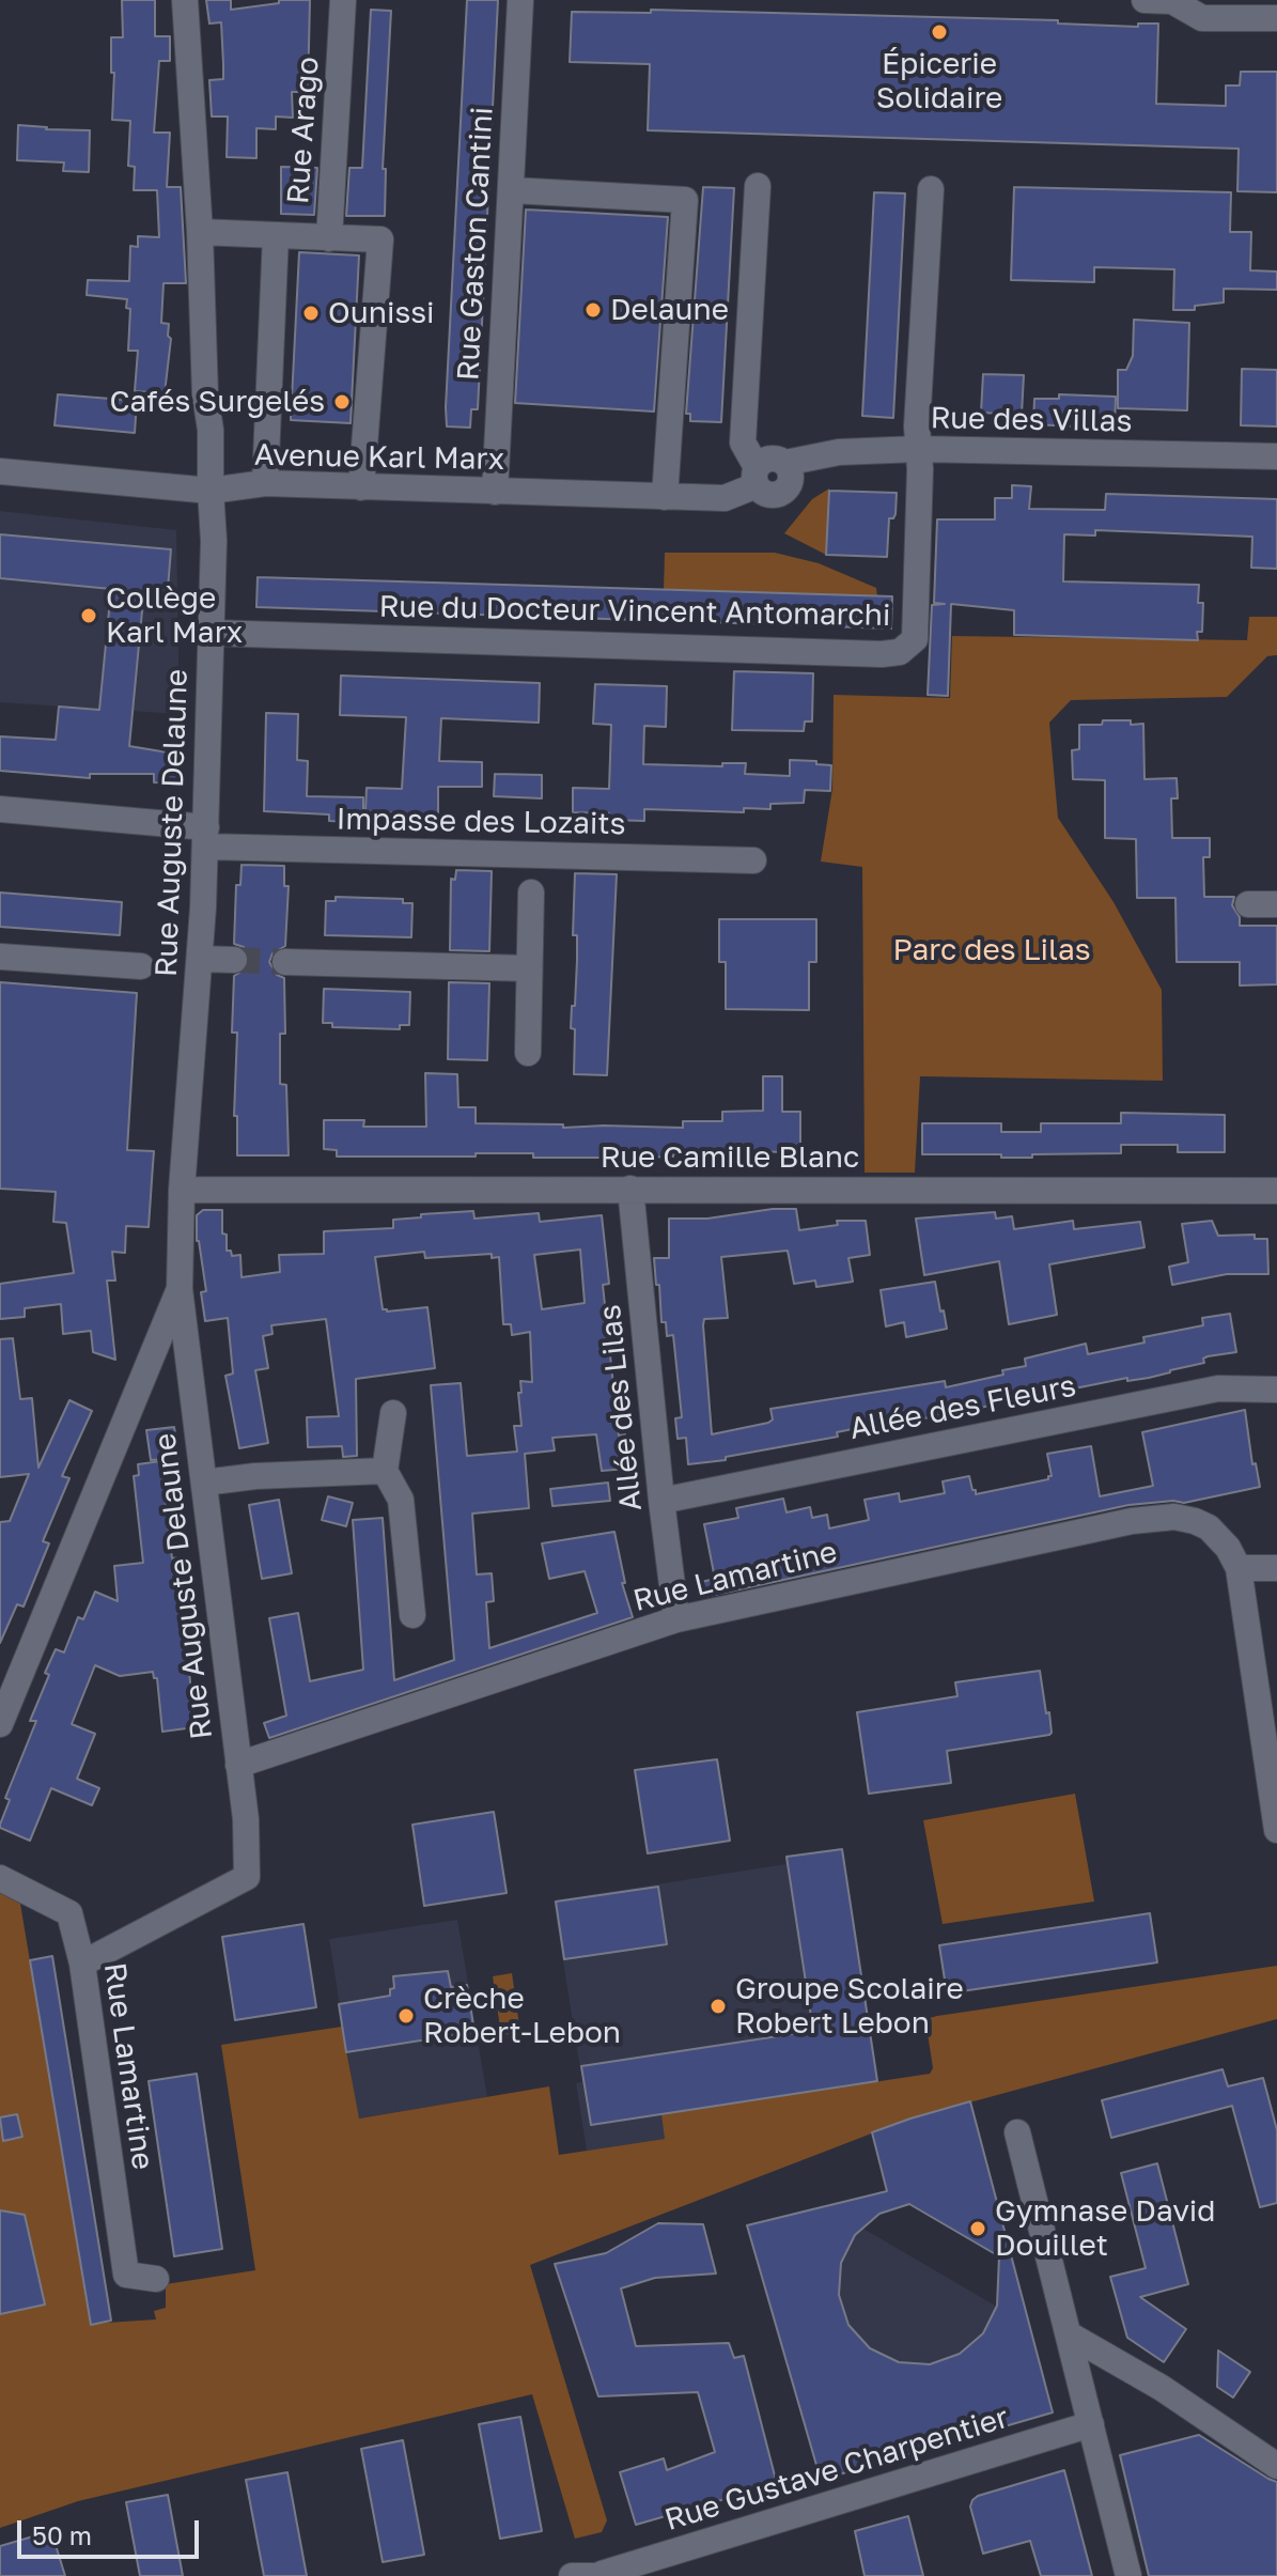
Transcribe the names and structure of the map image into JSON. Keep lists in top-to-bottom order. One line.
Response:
{"streets":{"street":["Rue Arago","Rue Gaston Cantini","Rue des Villas","Avenue Karl Marx","Rue du Docteur Vincent Antomarchi","Impasse des Lozaits","Rue Auguste Delaune","Rue Camille Blanc","Allée des Lilas","Allée des Fleurs","Rue Lamartine","Rue Gustave Charpentier"]},"crossings":[["Rue Arago","Rue Auguste Delaune"],["Rue Gaston Cantini","Avenue Karl Marx"],["Rue des Villas","Avenue Karl Marx"],["Rue des Villas","Rue du Docteur Vincent Antomarchi"],["Avenue Karl Marx","Rue Auguste Delaune"],["Rue du Docteur Vincent Antomarchi","Rue Auguste Delaune"],["Impasse des Lozaits","Rue Auguste Delaune"],["Rue Auguste Delaune","Rue Camille Blanc"],["Rue Auguste Delaune","Rue Lamartine"],["Rue Camille Blanc","Allée des Lilas"],["Allée des Lilas","Allée des Fleurs"],["Allée des Lilas","Rue Lamartine"]],"parks":["Parc des Lilas"],"places":["Épicerie Solidaire","Delaune","Ounissi","Cafés Surgelés","Collège Karl Marx","Groupe Scolaire Robert Lebon","Crèche Robert-Lebon","Gymnase David Douillet"],"scale_bar":"50 m"}
